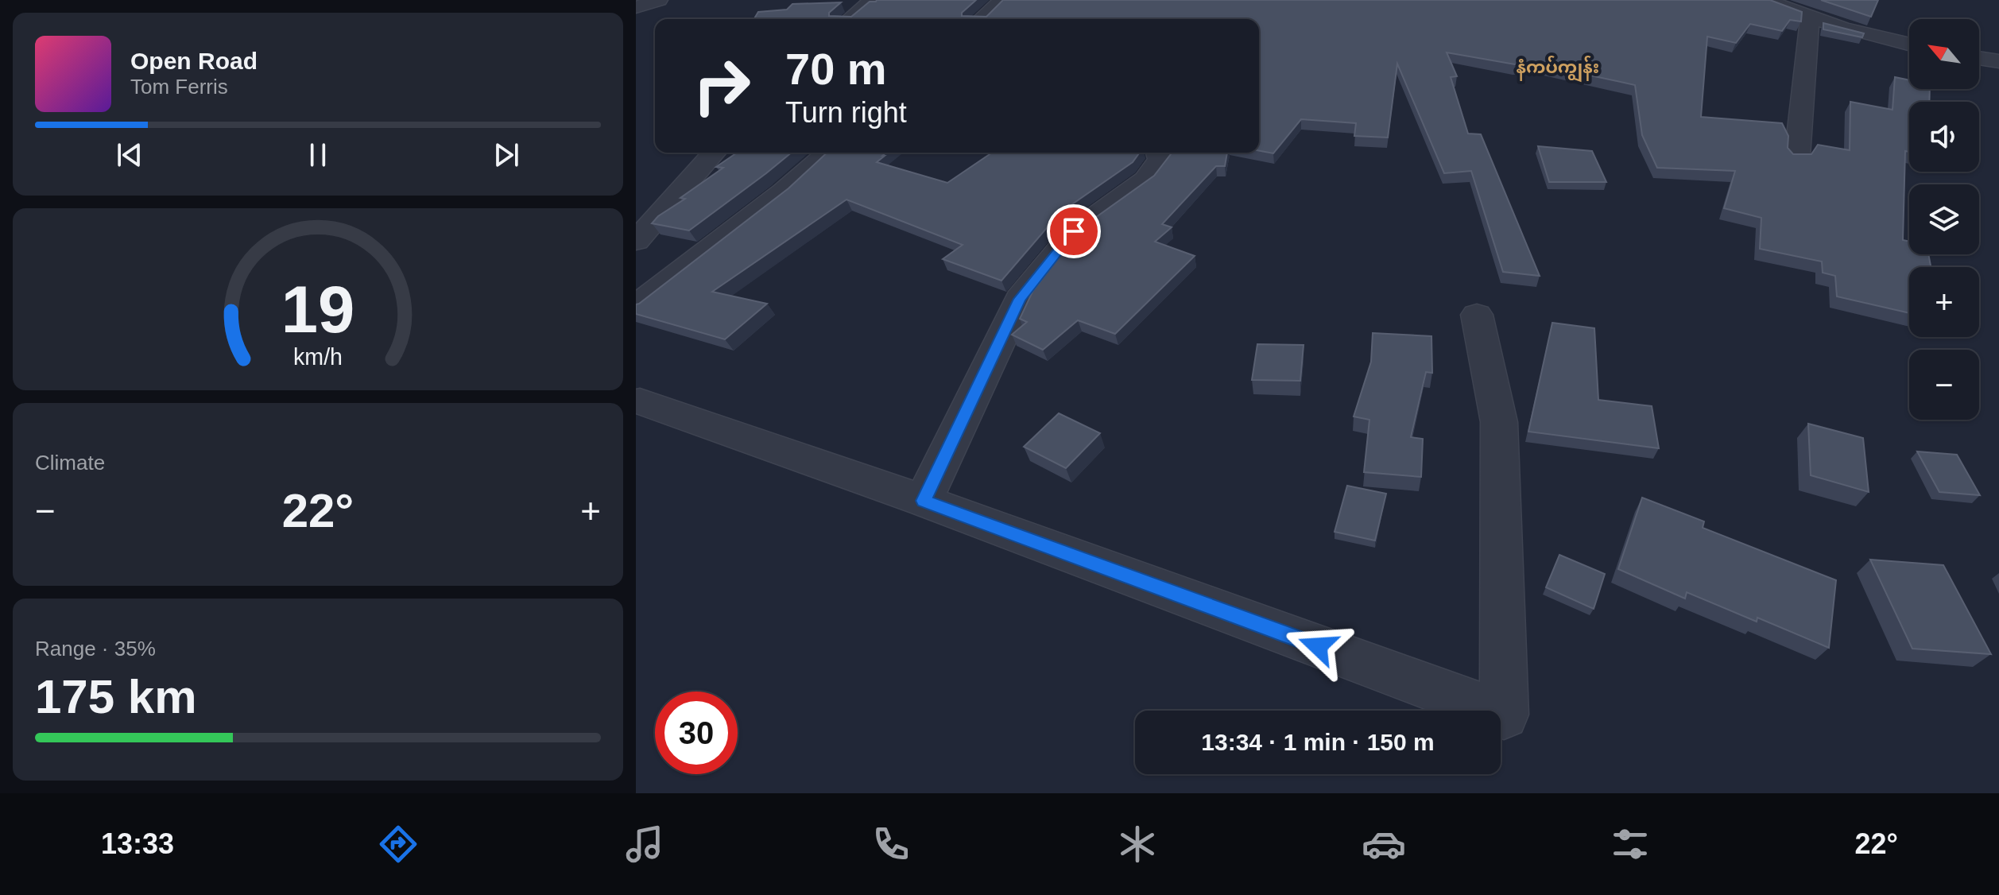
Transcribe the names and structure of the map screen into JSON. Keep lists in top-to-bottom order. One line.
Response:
{"districts":["နံကပ်ကျွန်း"],"north":"top left","page":{"map_buttons":["+","−"],"turn":["70 m","Turn right"],"song":["Open Road","Tom Ferris"],"tile":["Climate",["Range · 35%","175 km"]],"heat":["−","22°","+"],"limit":"30","trip":"13:34 · 1 min · 150 m","tabs":["13:33","22°"],"gauge":["19","km/h"]}}
